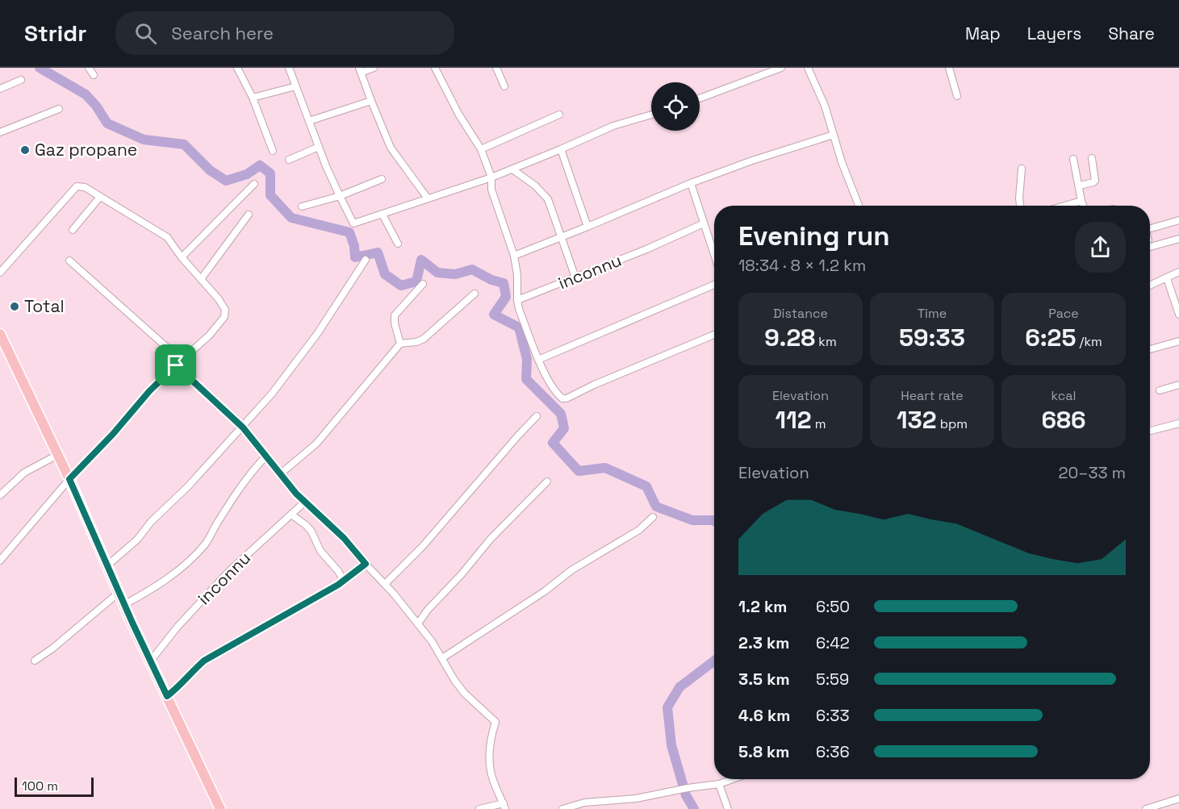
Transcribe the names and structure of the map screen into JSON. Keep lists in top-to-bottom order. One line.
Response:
{"streets":{"street":["inconnu"]},"places":["Gaz propane","Total"],"scale_bar":"100 m","page":{"header":"Stridr","search":"Search here","nav":["Map","Layers","Share"],"heading":["Evening run","18:34 · 8 × 1.2 km"],"stats":[["Distance","9.28 km"],["Time","59:33"],["Pace","6:25 /km"],["Elevation","112 m"],["Heart rate","132 bpm"],["kcal","686"]],"chart":["Elevation","20–33 m"],"list":[{"name":"1.2 km","note":"6:50"},{"name":"2.3 km","note":"6:42"},{"name":"3.5 km","note":"5:59"},{"name":"4.6 km","note":"6:33"},{"name":"5.8 km","note":"6:36"}],"scale":"100 m"}}
